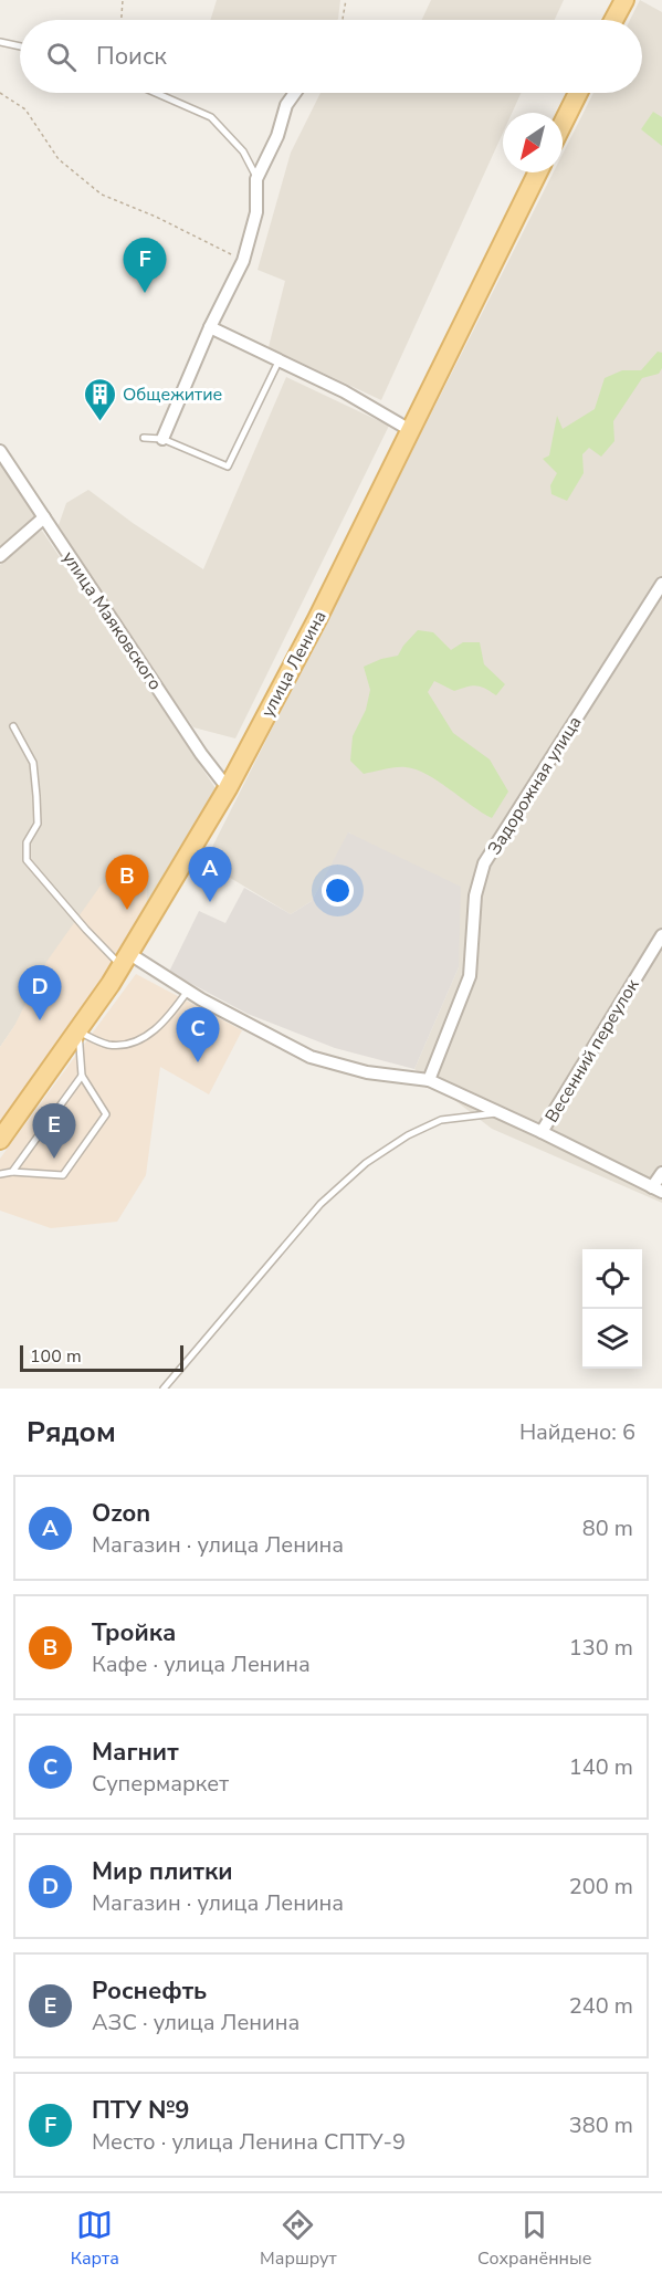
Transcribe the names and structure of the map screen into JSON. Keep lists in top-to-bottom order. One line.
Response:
{"streets":{"main road":["улица Ленина"],"street":["улица Маяковского","Задорожная улица","Весенний переулок"]},"crossings":[["улица Маяковского","улица Ленина"]],"places":{"building":["Общежитие"]},"scale_bar":"100 m","north":"bottom left","page":{"search":"Поиск","pins":["F","A","B","D","C","E"],"scale":"100 m","heading":["Рядом","Найдено: 6"],"list":[{"mark":"A","name":"Ozon","note":"Магазин · улица Ленина","value":"80 m"},{"mark":"B","name":"Тройка","note":"Кафе · улица Ленина","value":"130 m"},{"mark":"C","name":"Магнит","note":"Супермаркет","value":"140 m"},{"mark":"D","name":"Мир плитки","note":"Магазин · улица Ленина","value":"200 m"},{"mark":"E","name":"Роснефть","note":"АЗС · улица Ленина","value":"240 m"},{"mark":"F","name":"ПТУ №9","note":"Место · улица Ленина СПТУ-9","value":"380 m"}],"nav":["Карта","Маршрут","Сохранённые"]}}
